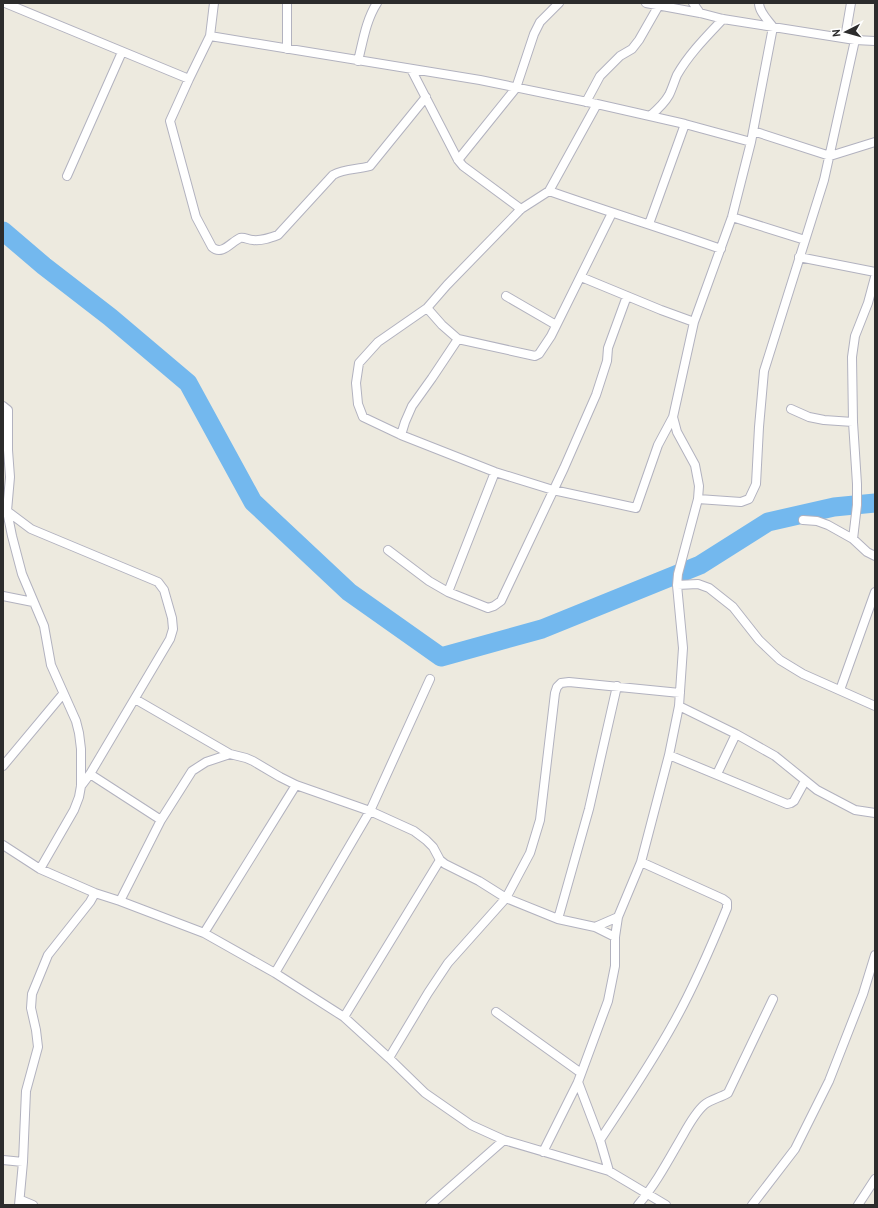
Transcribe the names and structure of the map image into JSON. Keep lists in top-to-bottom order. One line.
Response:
{"north":"left"}
